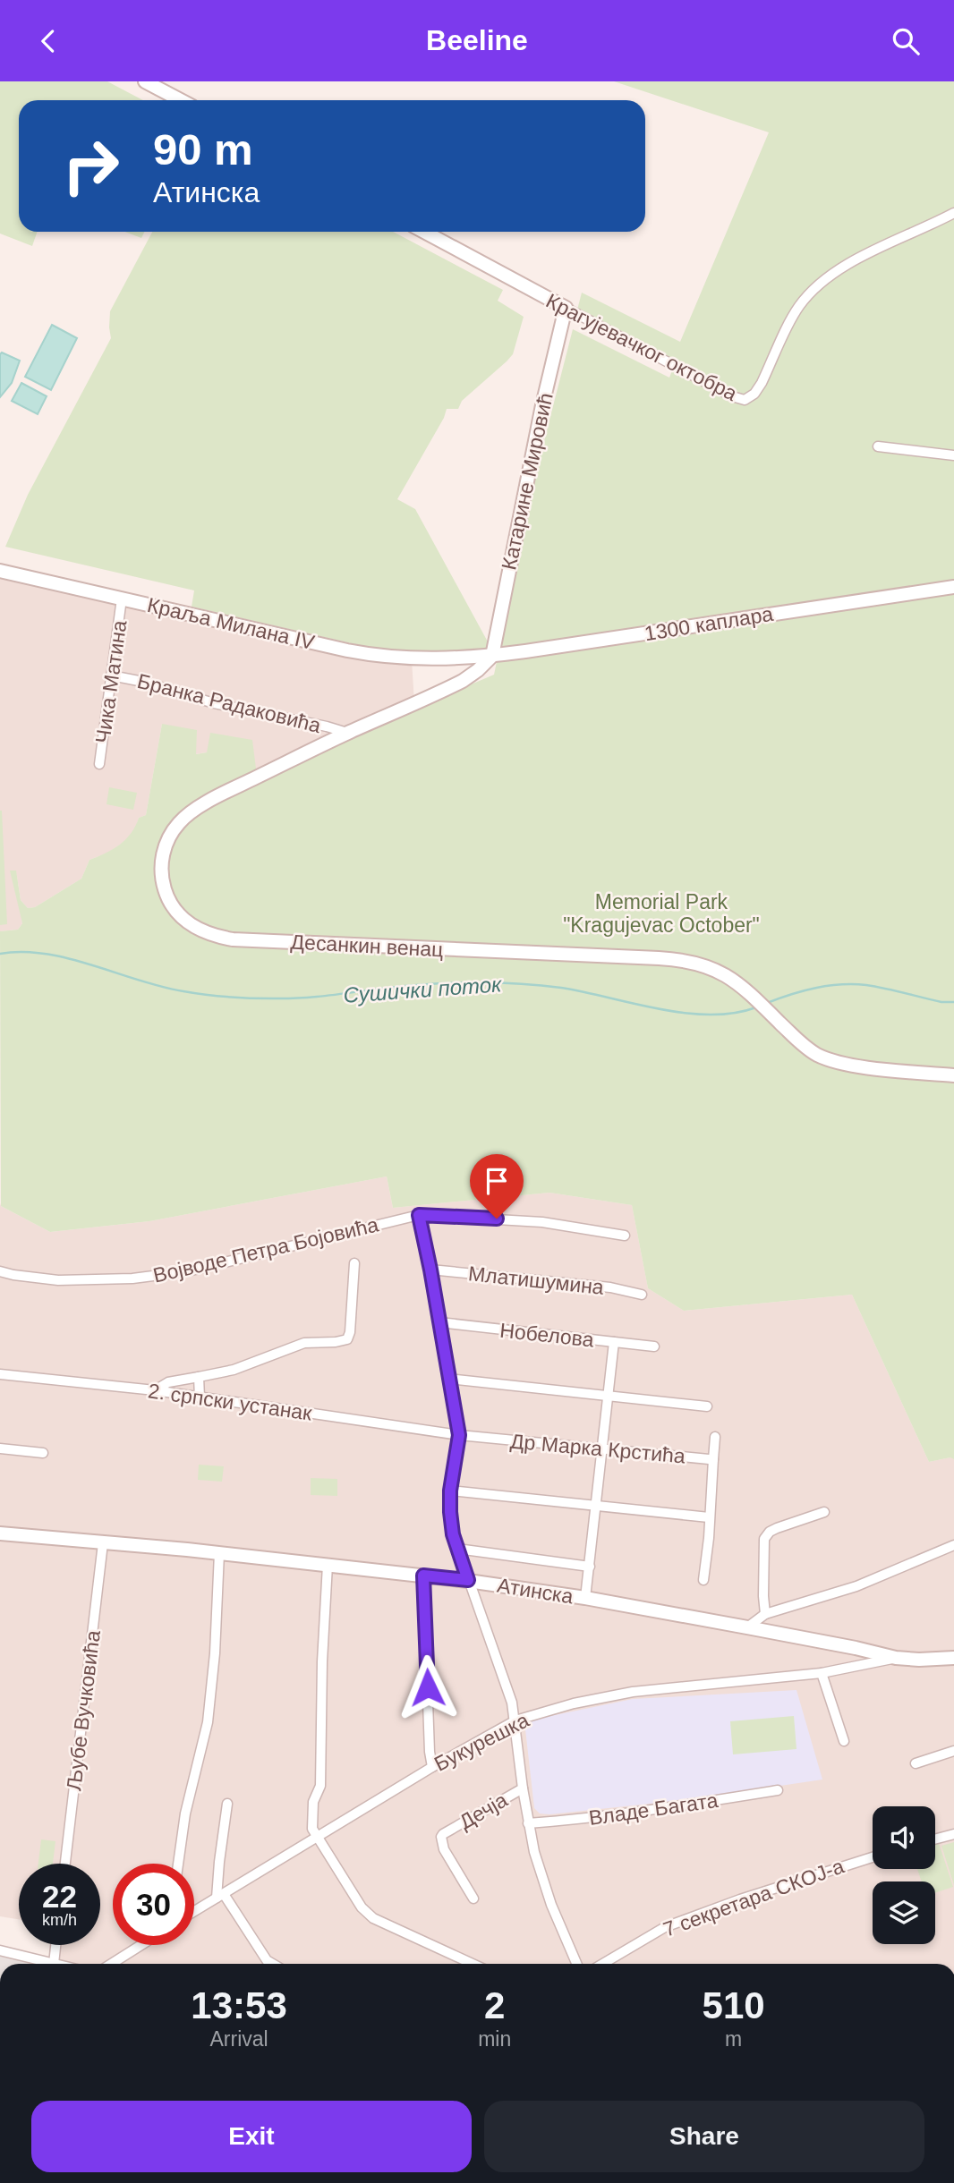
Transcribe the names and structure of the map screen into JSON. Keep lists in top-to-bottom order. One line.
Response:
{"streets":{"street":["Крагујевачког октобра","Катарине Мировић","Краља Милана IV","1300 каплара","Чика Матина","Бранка Радаковића","Десанкин венац","Војводе Петра Бојовића","Млатишумина","Нобелова","2. српски устанак","Др Марка Крстића","Атинска","Љубе Вучковића","Букурешка","Владе Багата","Дечја","7 секретара СКОЈ-а"]},"crossings":[["Крагујевачког октобра","Катарине Мировић"],["Катарине Мировић","1300 каплара"],["Катарине Мировић","Десанкин венац"],["Краља Милана IV","1300 каплара"],["Краља Милана IV","Чика Матина"],["1300 каплара","Десанкин венац"],["Чика Матина","Бранка Радаковића"],["Бранка Радаковића","Десанкин венац"],["2. српски устанак","Др Марка Крстића"],["Атинска","Љубе Вучковића"],["Атинска","Букурешка"]],"water":["Сушички поток"],"parks":["Memorial Park \"Kragujevac October\""],"page":{"header":"Beeline","turn":["90 m","Атинска"],"speed":"22 km/h","limit":"30","eta":["13:53","Arrival","2","min","510","m"],"buttons":["Exit","Share"]}}
